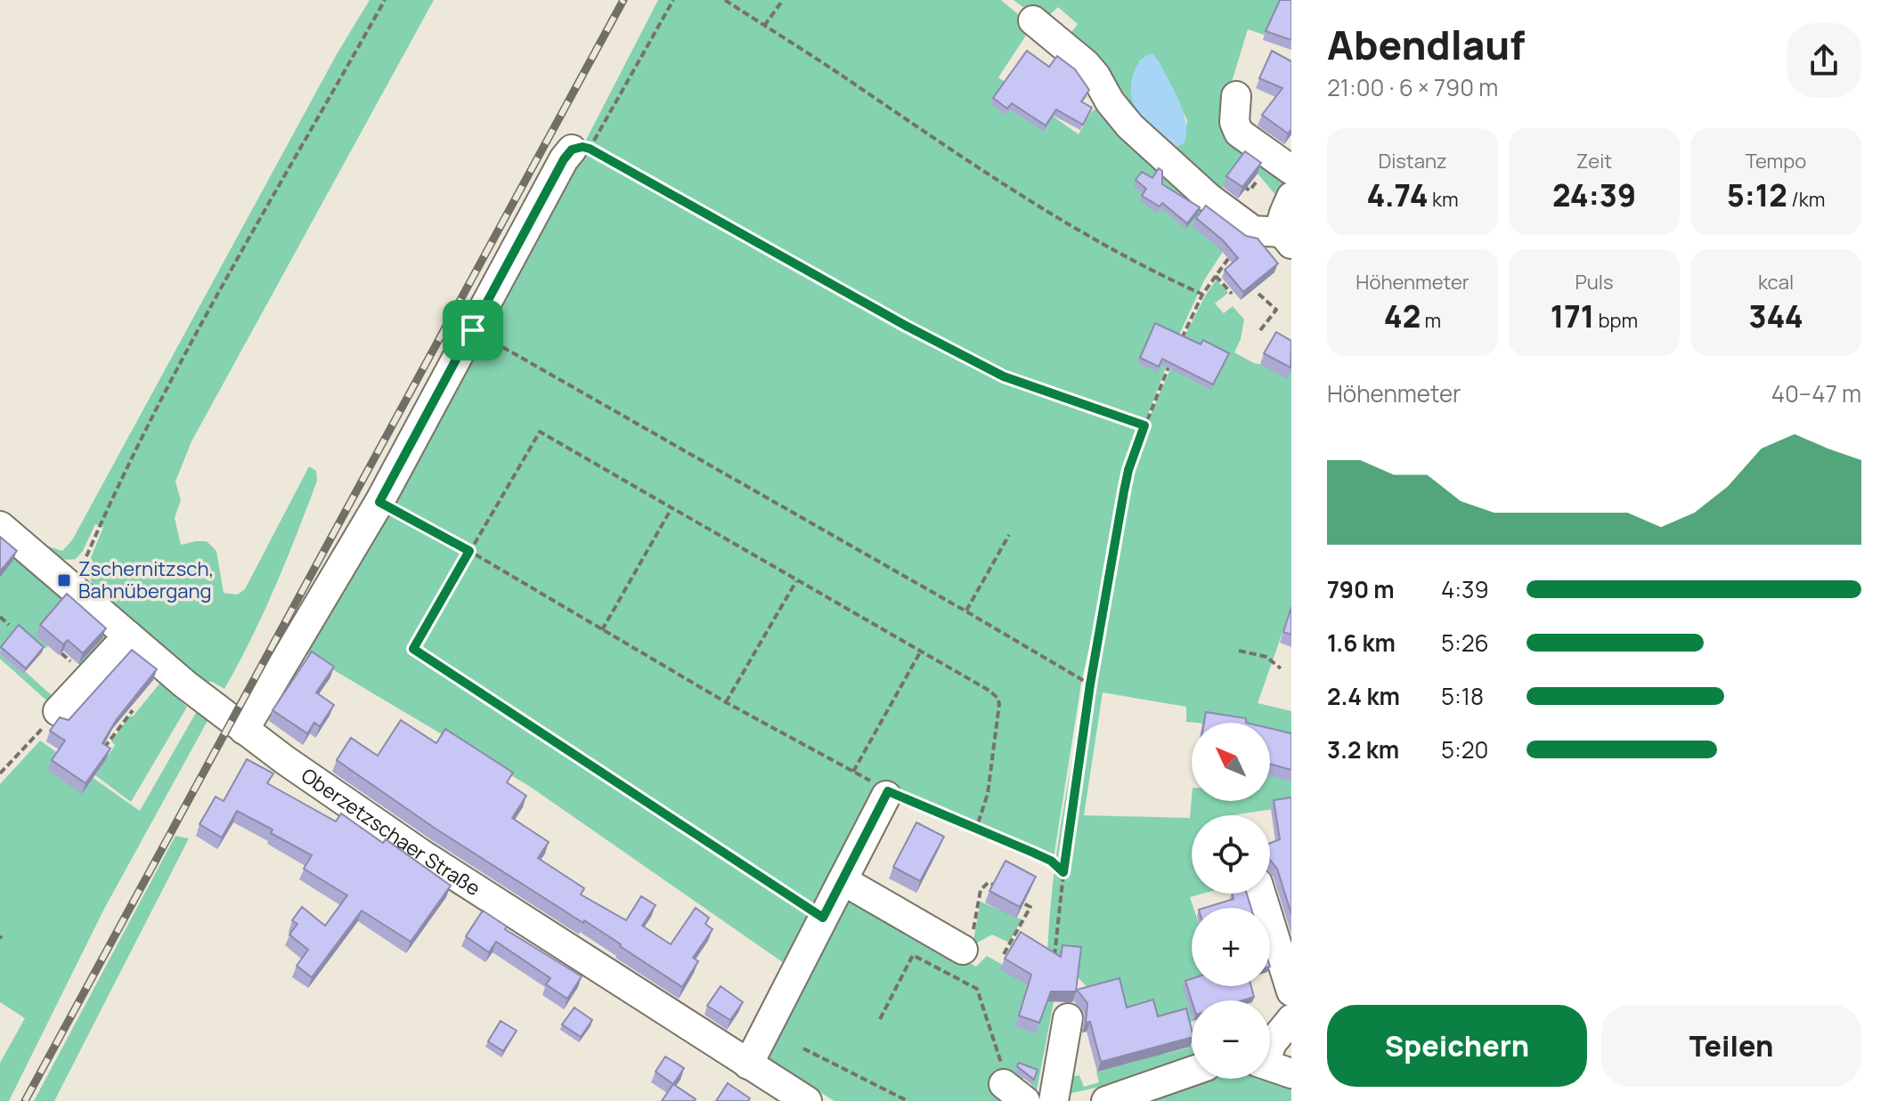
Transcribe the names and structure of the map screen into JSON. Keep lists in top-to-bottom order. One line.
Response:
{"streets":{"street":["Oberzetzschaer Straße"]},"places":{"transit":["Zschernitzsch, Bahnübergang"]},"north":"top left","page":{"heading":["Abendlauf","21:00 · 6 × 790 m"],"stats":[["Distanz","4.74 km"],["Zeit","24:39"],["Tempo","5:12 /km"],["Höhenmeter","42 m"],["Puls","171 bpm"],["kcal","344"]],"chart":["Höhenmeter","40–47 m"],"list":[{"name":"790 m","note":"4:39"},{"name":"1.6 km","note":"5:26"},{"name":"2.4 km","note":"5:18"},{"name":"3.2 km","note":"5:20"}],"map_buttons":["+","−"],"buttons":["Speichern","Teilen"]}}
